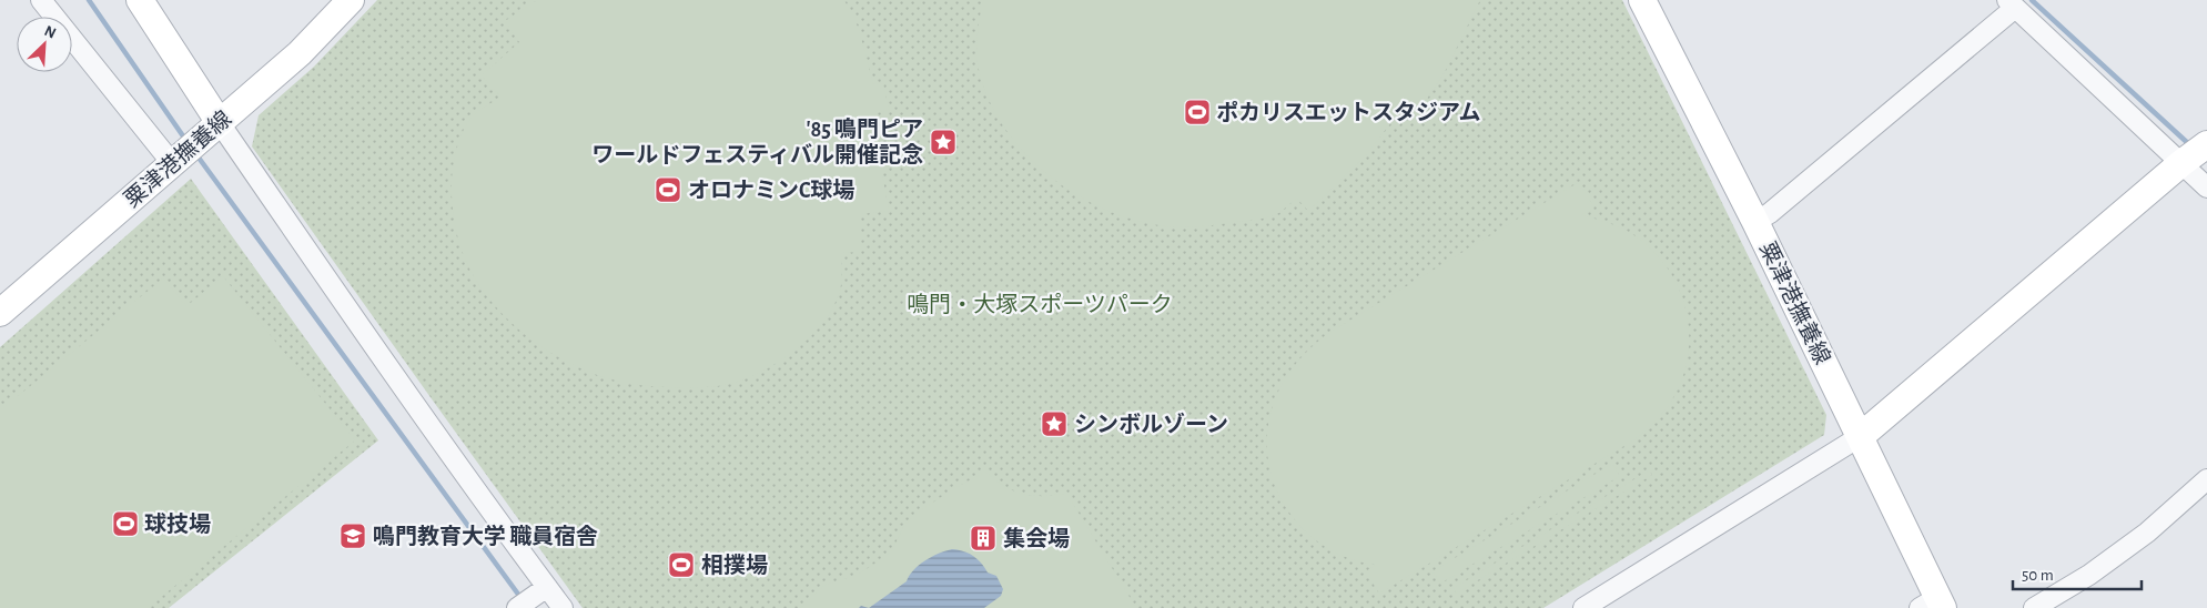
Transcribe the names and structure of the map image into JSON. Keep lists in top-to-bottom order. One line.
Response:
{"streets":{"main road":["粟津港撫養線"]},"parks":["鳴門・大塚スポーツパーク"],"places":{"sports":["ポカリスエットスタジアム","オロナミンC球場","球技場","相撲場"],"place":["'85 鳴門ピア ワールドフェスティバル開催記念","シンボルゾーン"],"school or university":["鳴門教育大学 職員宿舎"],"building":["集会場"]},"scale_bar":"50 m","north":"top right"}
